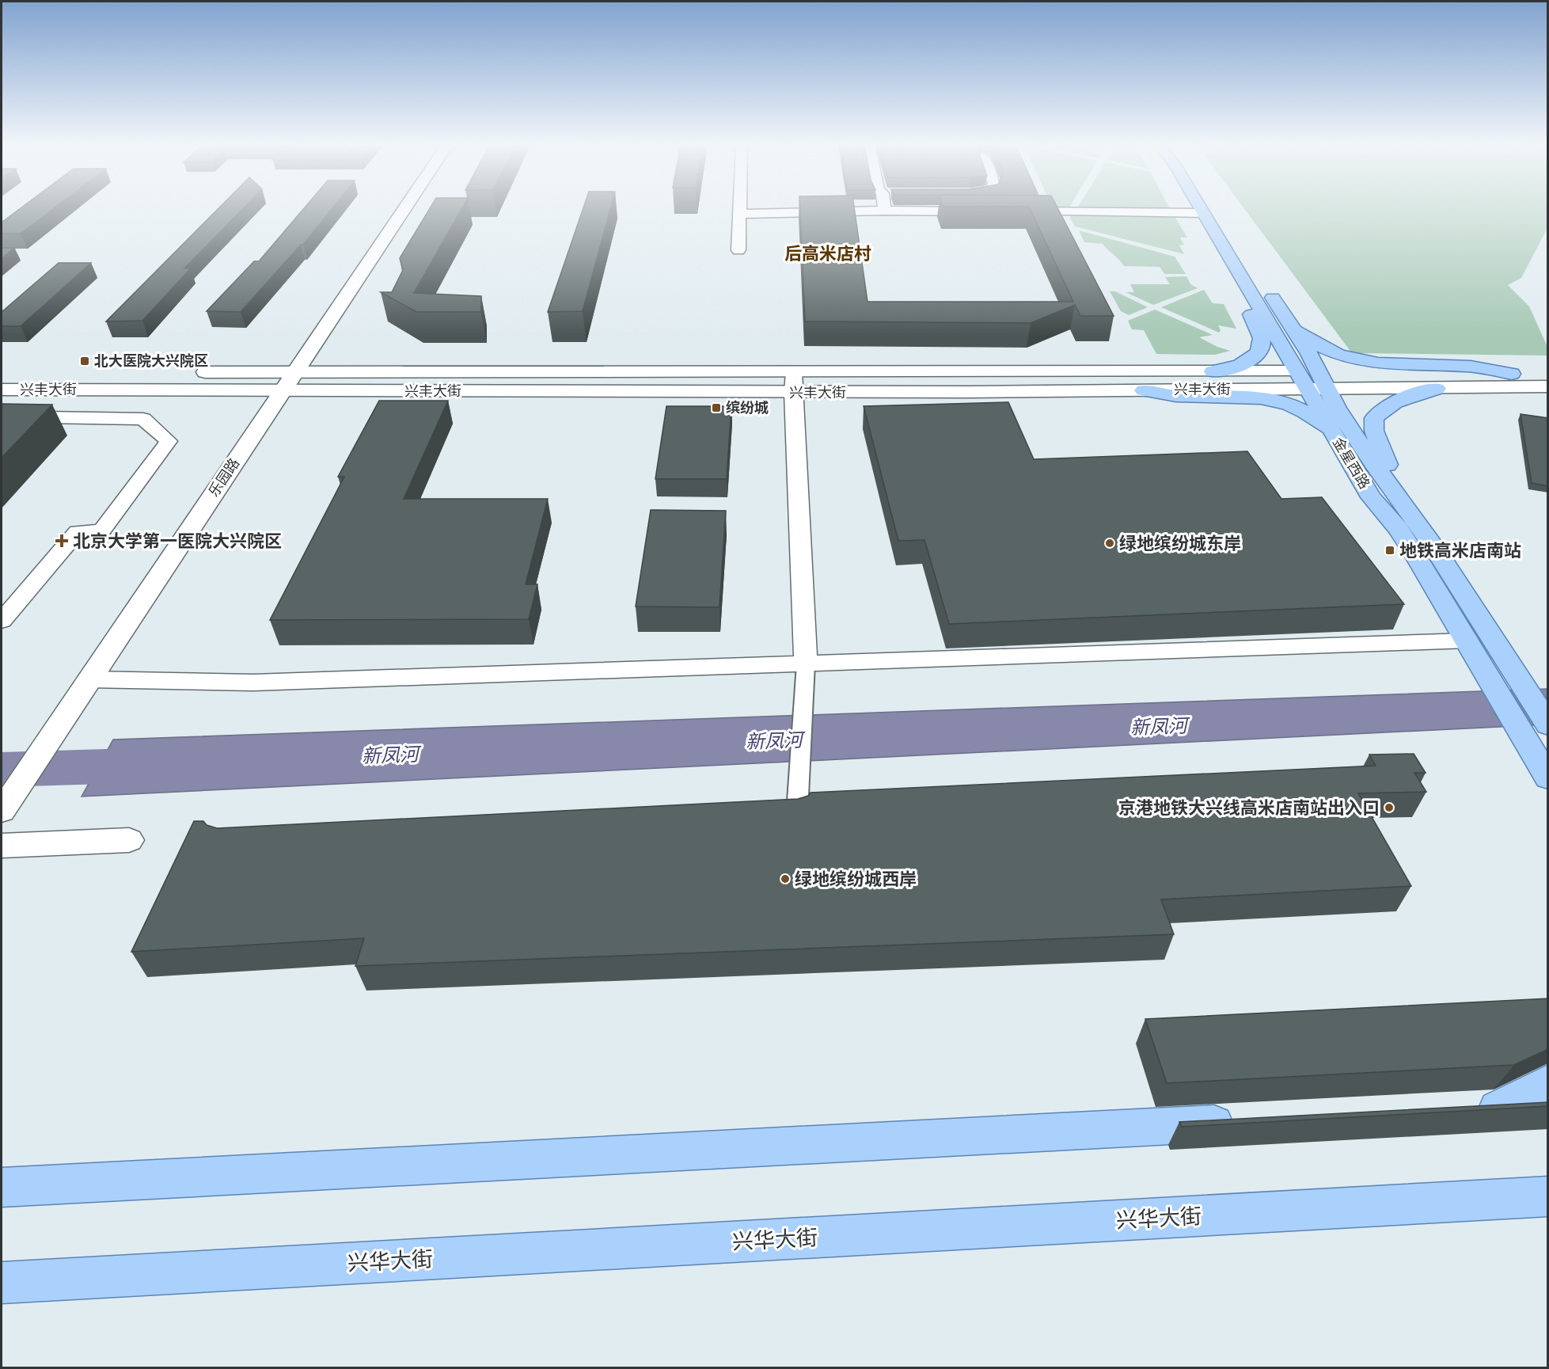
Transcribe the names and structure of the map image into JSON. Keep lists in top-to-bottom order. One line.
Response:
{"streets":{"main road":["兴丰大街","金星西路","乐园路","兴华大街"]},"crossings":[["兴丰大街","金星西路"],["兴丰大街","乐园路"]],"districts":["后高米店村"],"water":["新凤河"],"places":{"transit":["北大医院大兴院区","缤纷城","地铁高米店南站"],"health":["北京大学第一医院大兴院区"],"other":["绿地缤纷城东岸","京港地铁大兴线高米店南站出入口","绿地缤纷城西岸"]}}
